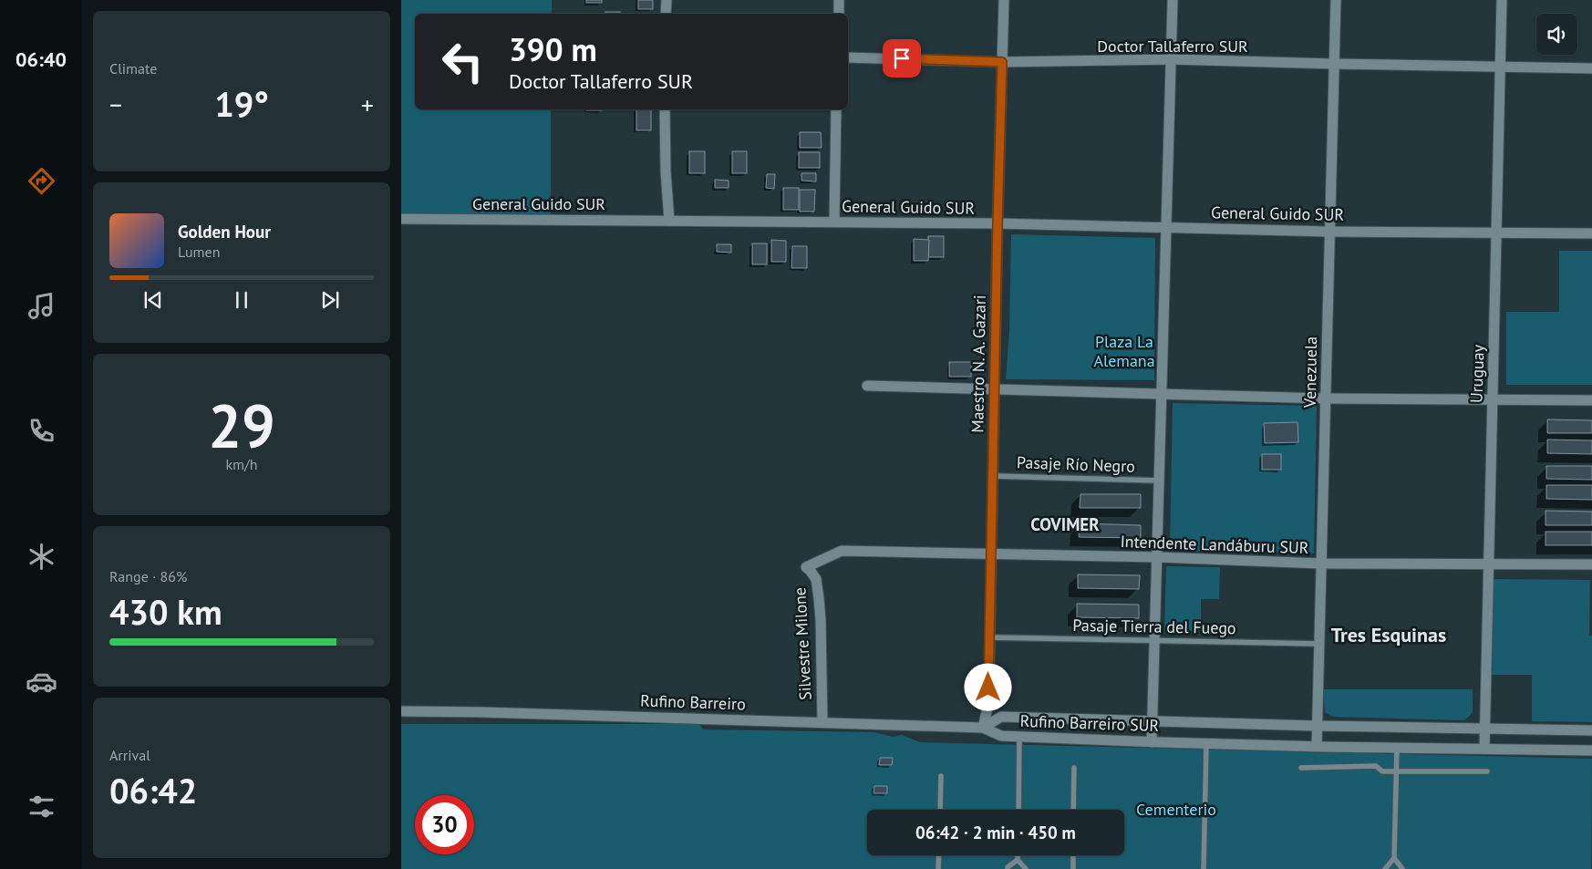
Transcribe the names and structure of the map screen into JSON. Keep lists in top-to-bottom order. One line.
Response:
{"streets":{"street":["Doctor Tallaferro SUR","General Guido SUR","Maestro N. A. Gazari","Venezuela","Uruguay","Intendente Landáburu SUR","Silvestre Milone","Rufino Barreiro","Rufino Barreiro SUR"],"lane":["Pasaje Río Negro","Pasaje Tierra del Fuego"]},"crossings":[["Doctor Tallaferro SUR","Maestro N. A. Gazari"],["Doctor Tallaferro SUR","Venezuela"],["Doctor Tallaferro SUR","Uruguay"],["General Guido SUR","Maestro N. A. Gazari"],["General Guido SUR","Venezuela"],["General Guido SUR","Uruguay"],["Maestro N. A. Gazari","Pasaje Río Negro"],["Maestro N. A. Gazari","Intendente Landáburu SUR"],["Maestro N. A. Gazari","Pasaje Tierra del Fuego"],["Maestro N. A. Gazari","Rufino Barreiro"],["Maestro N. A. Gazari","Rufino Barreiro SUR"],["Venezuela","Intendente Landáburu SUR"],["Venezuela","Pasaje Tierra del Fuego"],["Venezuela","Rufino Barreiro SUR"],["Uruguay","Intendente Landáburu SUR"],["Uruguay","Rufino Barreiro SUR"],["Intendente Landáburu SUR","Silvestre Milone"],["Silvestre Milone","Rufino Barreiro"],["Rufino Barreiro","Rufino Barreiro SUR"]],"districts":["COVIMER","Tres Esquinas"],"parks":["Plaza La Alemana","Cementerio"],"page":{"tabs":"06:40","tile":["Climate",["29","km/h"],["Range · 86%","430 km"],["Arrival","06:42"]],"turn":["390 m","Doctor Tallaferro SUR"],"heat":["−","19°","+"],"song":["Golden Hour","Lumen"],"limit":"30","trip":"06:42 · 2 min · 450 m"}}
